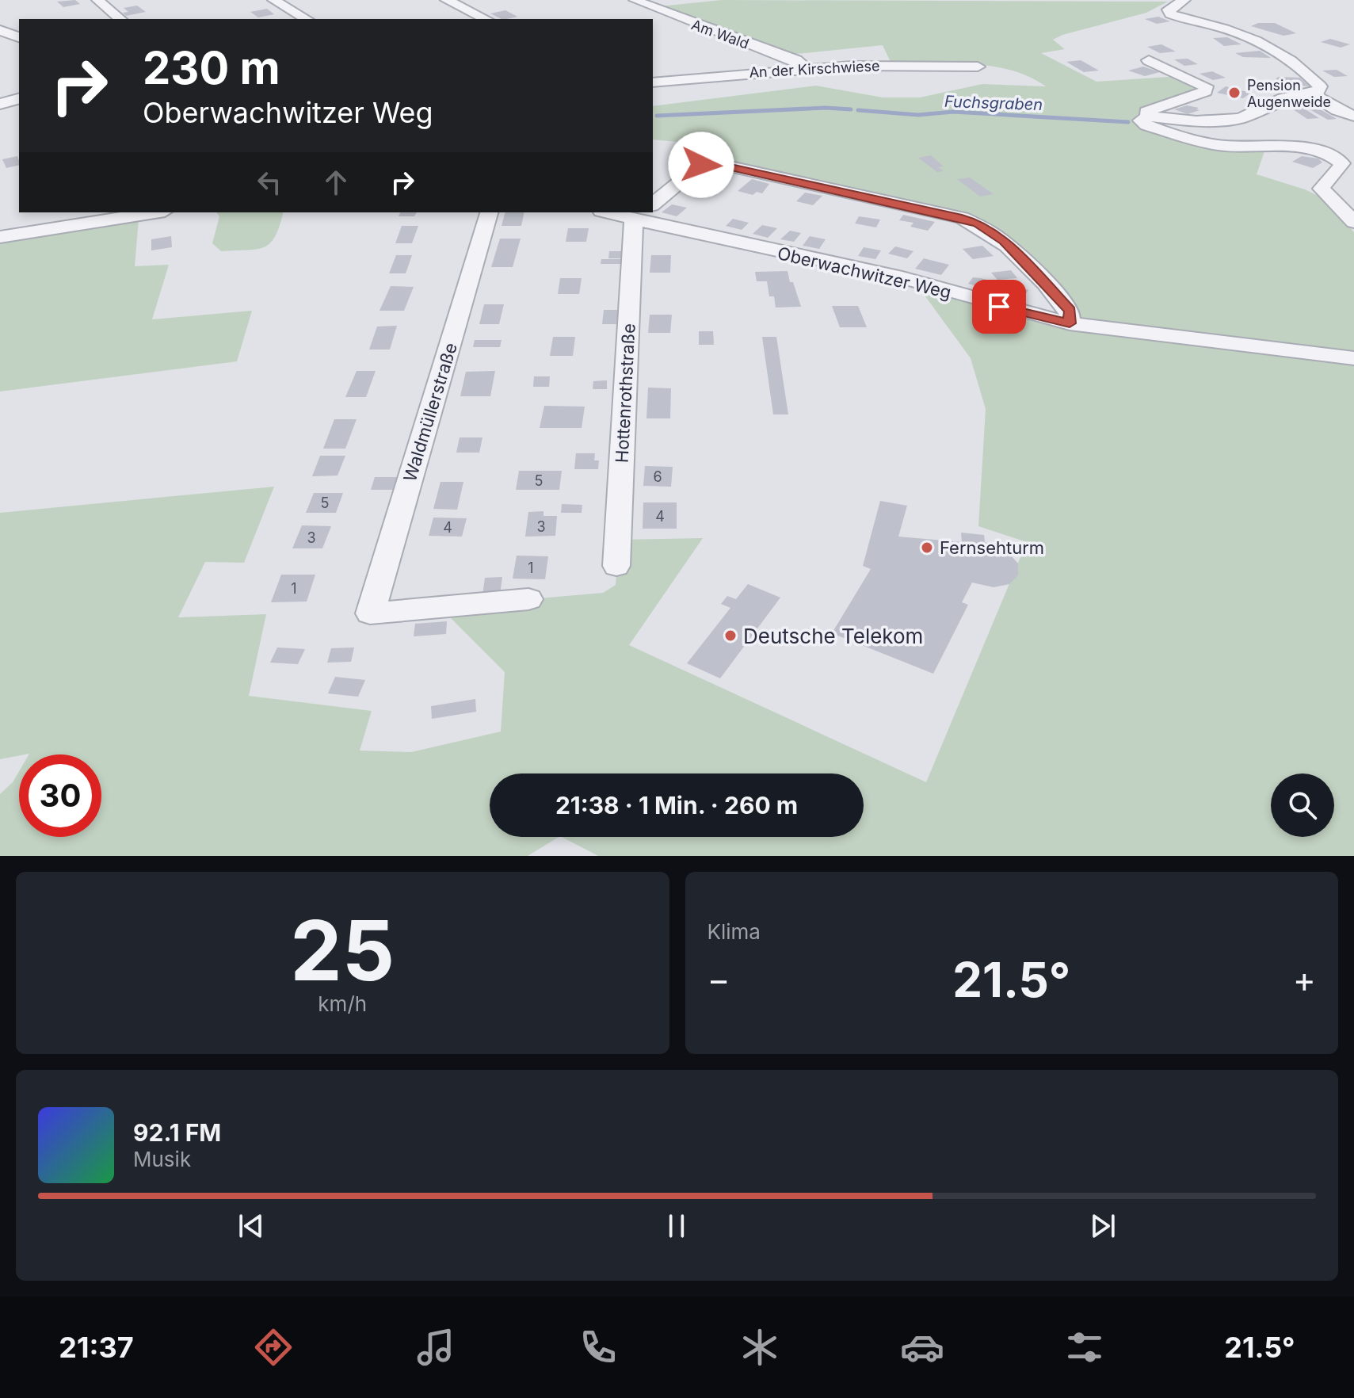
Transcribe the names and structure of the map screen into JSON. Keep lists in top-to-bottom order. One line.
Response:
{"streets":{"street":["Am Wald","An der Kirschwiese","Oberwachwitzer Weg","Hottenrothstraße","Waldmüllerstraße"]},"crossings":[["Am Wald","An der Kirschwiese"]],"water":["Fuchsgraben"],"places":["Pension Augenweide","Fernsehturm","Deutsche Telekom"],"house_numbers":["6","5","5","4","3","4","3","1","1"],"page":{"turn":["230 m","Oberwachwitzer Weg"],"limit":"30","trip":"21:38 · 1 Min. · 260 m","tile":[["25","km/h"],"Klima"],"heat":["−","21.5°","+"],"song":["92.1 FM","Musik"],"tabs":["21:37","21.5°"]}}
